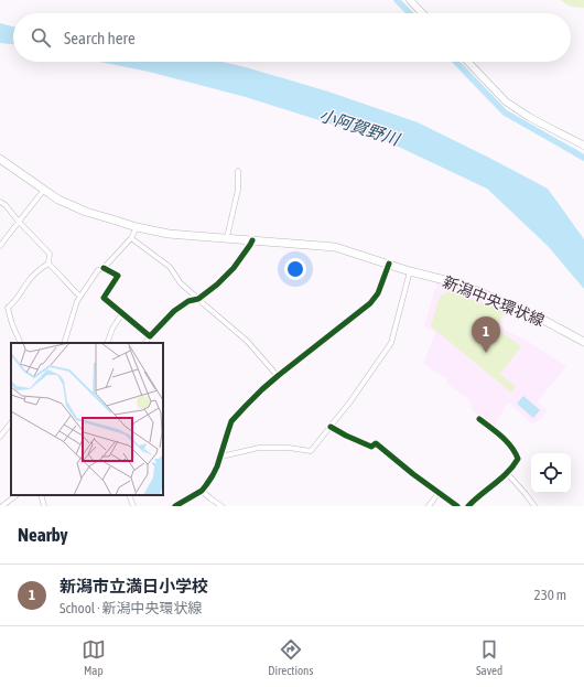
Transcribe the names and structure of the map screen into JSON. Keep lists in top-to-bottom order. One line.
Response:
{"streets":{"main road":["新潟中央環状線"]},"water":["小阿賀野川"],"page":{"search":"Search here","pins":"1","heading":"Nearby","list":[{"mark":"1","name":"新潟市立満日小学校","note":"School · 新潟中央環状線","value":"230 m"}],"nav":["Map","Directions","Saved"]}}
